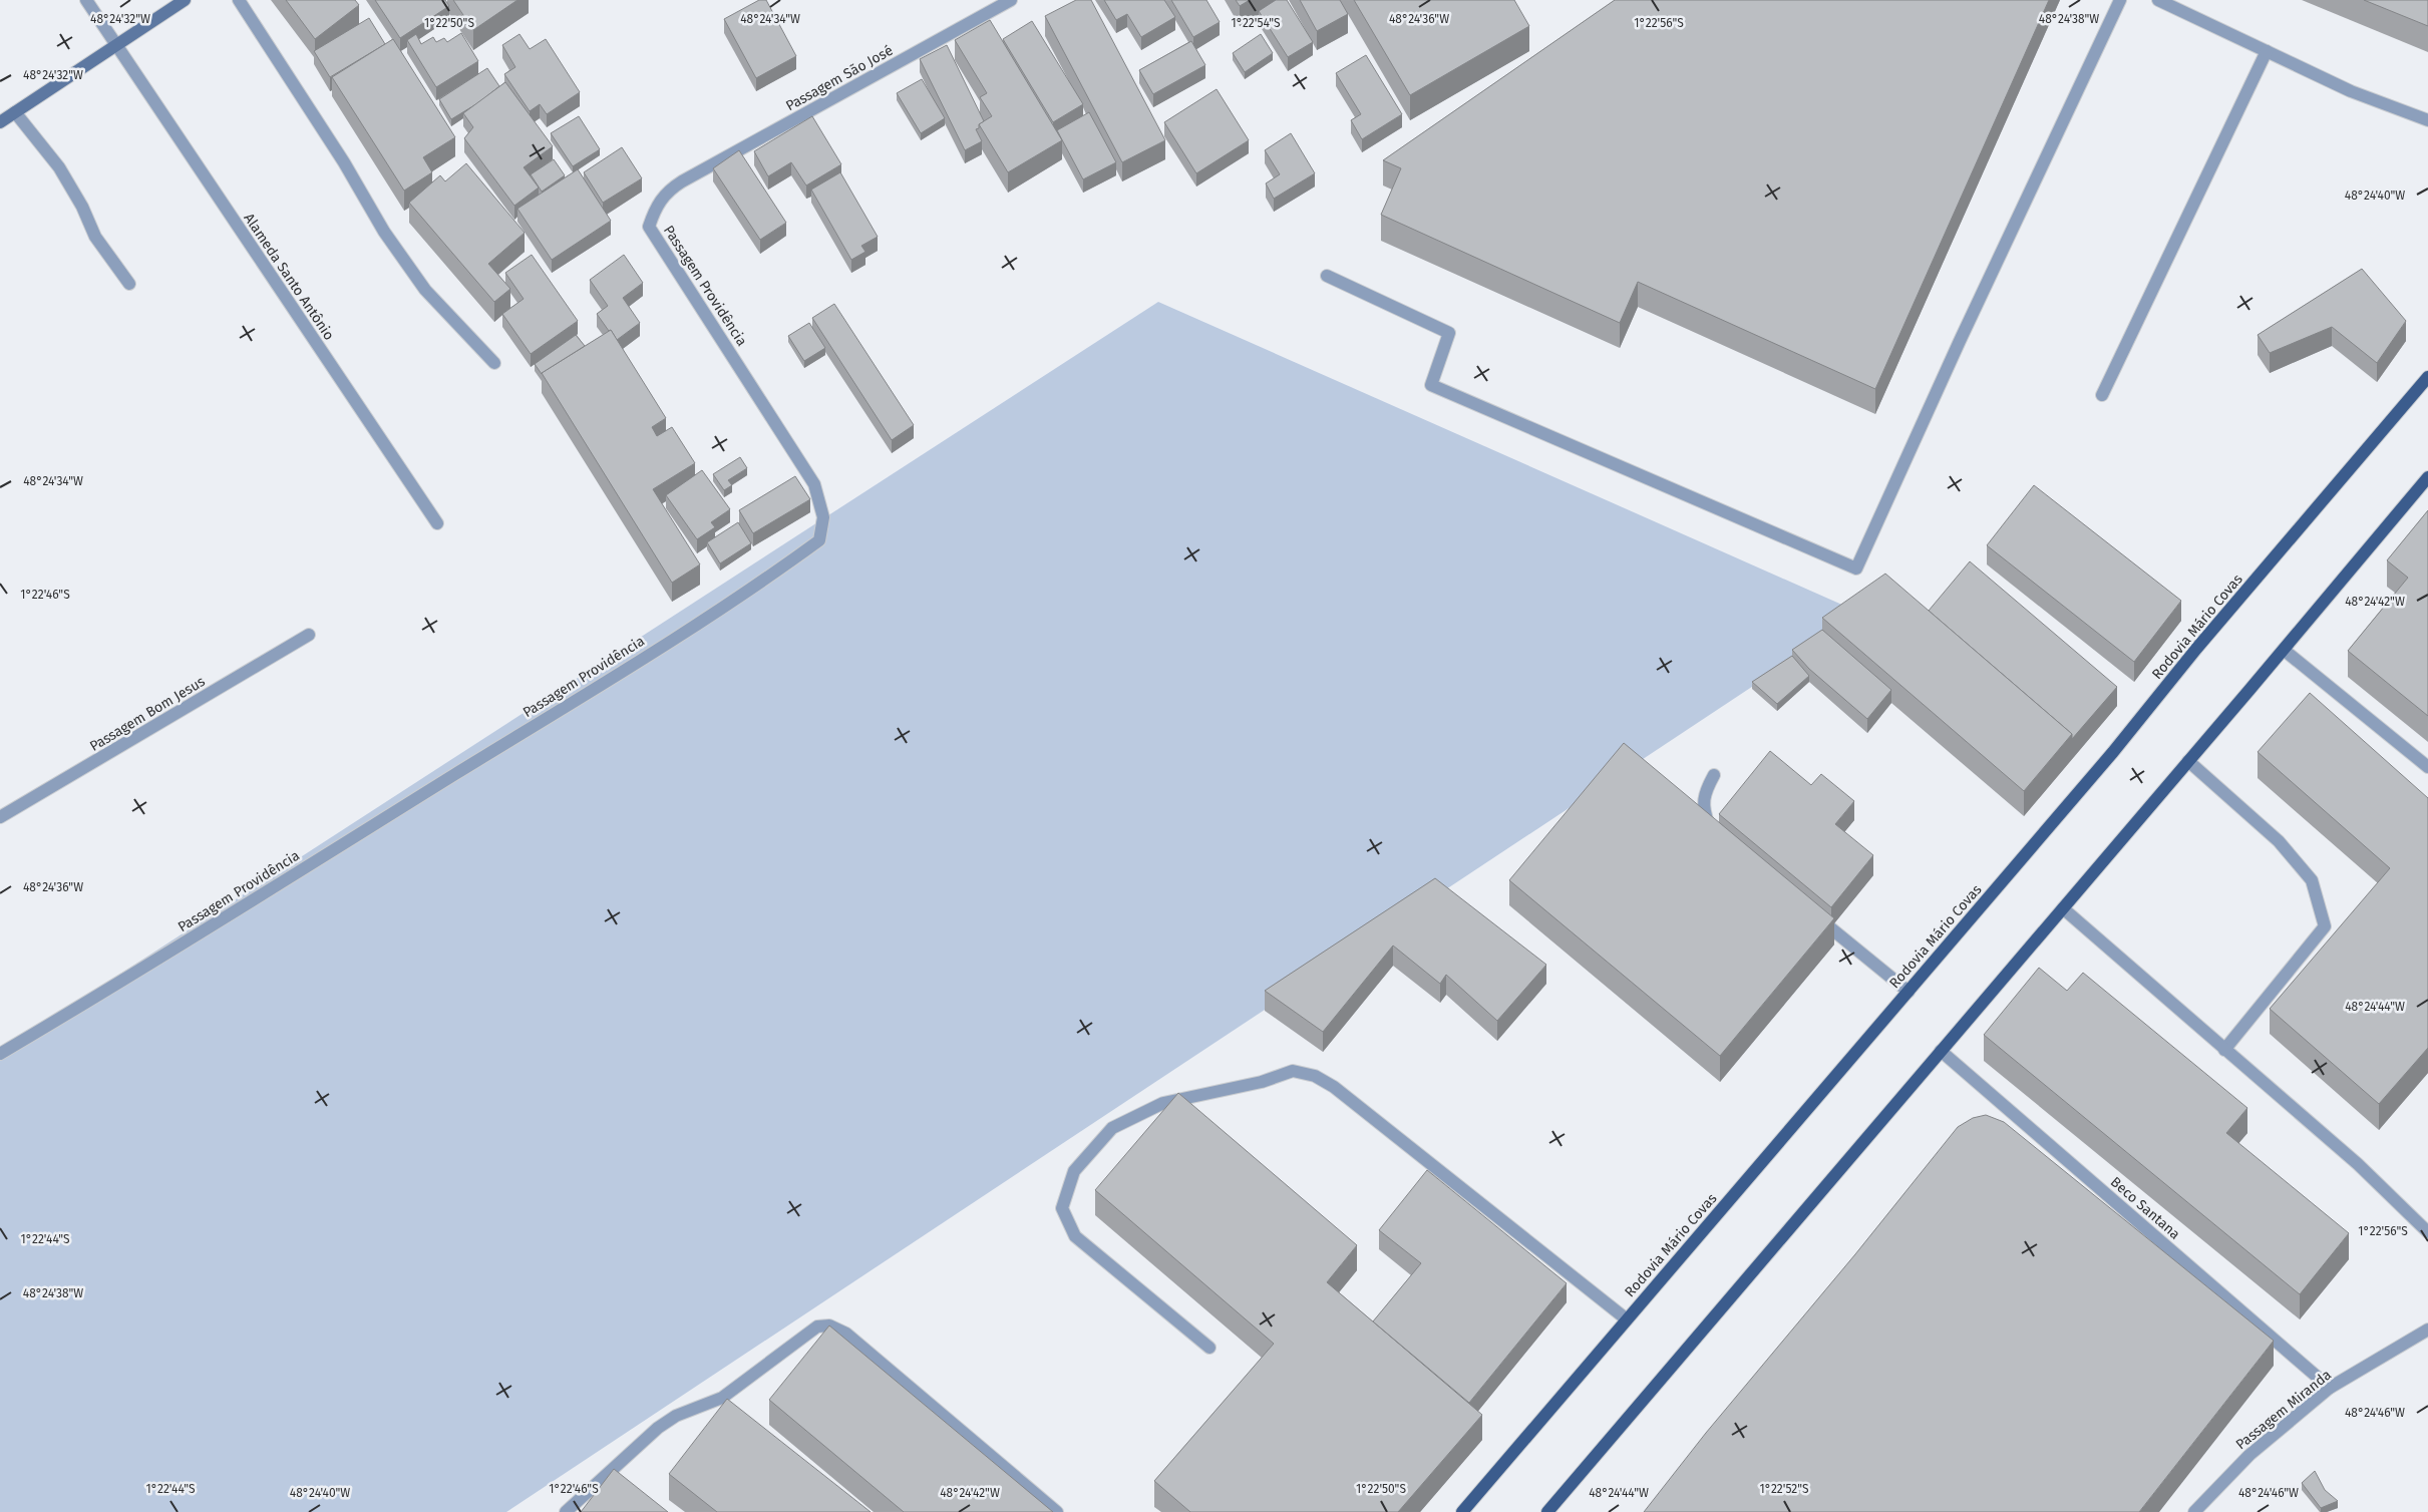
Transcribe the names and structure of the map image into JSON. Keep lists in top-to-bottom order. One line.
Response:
{"streets":{"main road":["Rodovia Mário Covas"],"street":["Passagem São José","Alameda Santo Antônio","Passagem Providência","Passagem Bom Jesus","Beco Santana","Passagem Miranda"]},"crossings":[["Passagem São José","Passagem Providência"],["Beco Santana","Passagem Miranda"]],"coordinates":["48°24'32\"W","48°24'34\"W","48°24'38\"W","48°24'36\"W","1°22'50\"S","1°22'56\"S","1°22'54\"S","48°24'40\"W","1°22'46\"S","48°24'42\"W","48°24'44\"W","1°22'44\"S","48°24'46\"W","1°22'52\"S"]}
